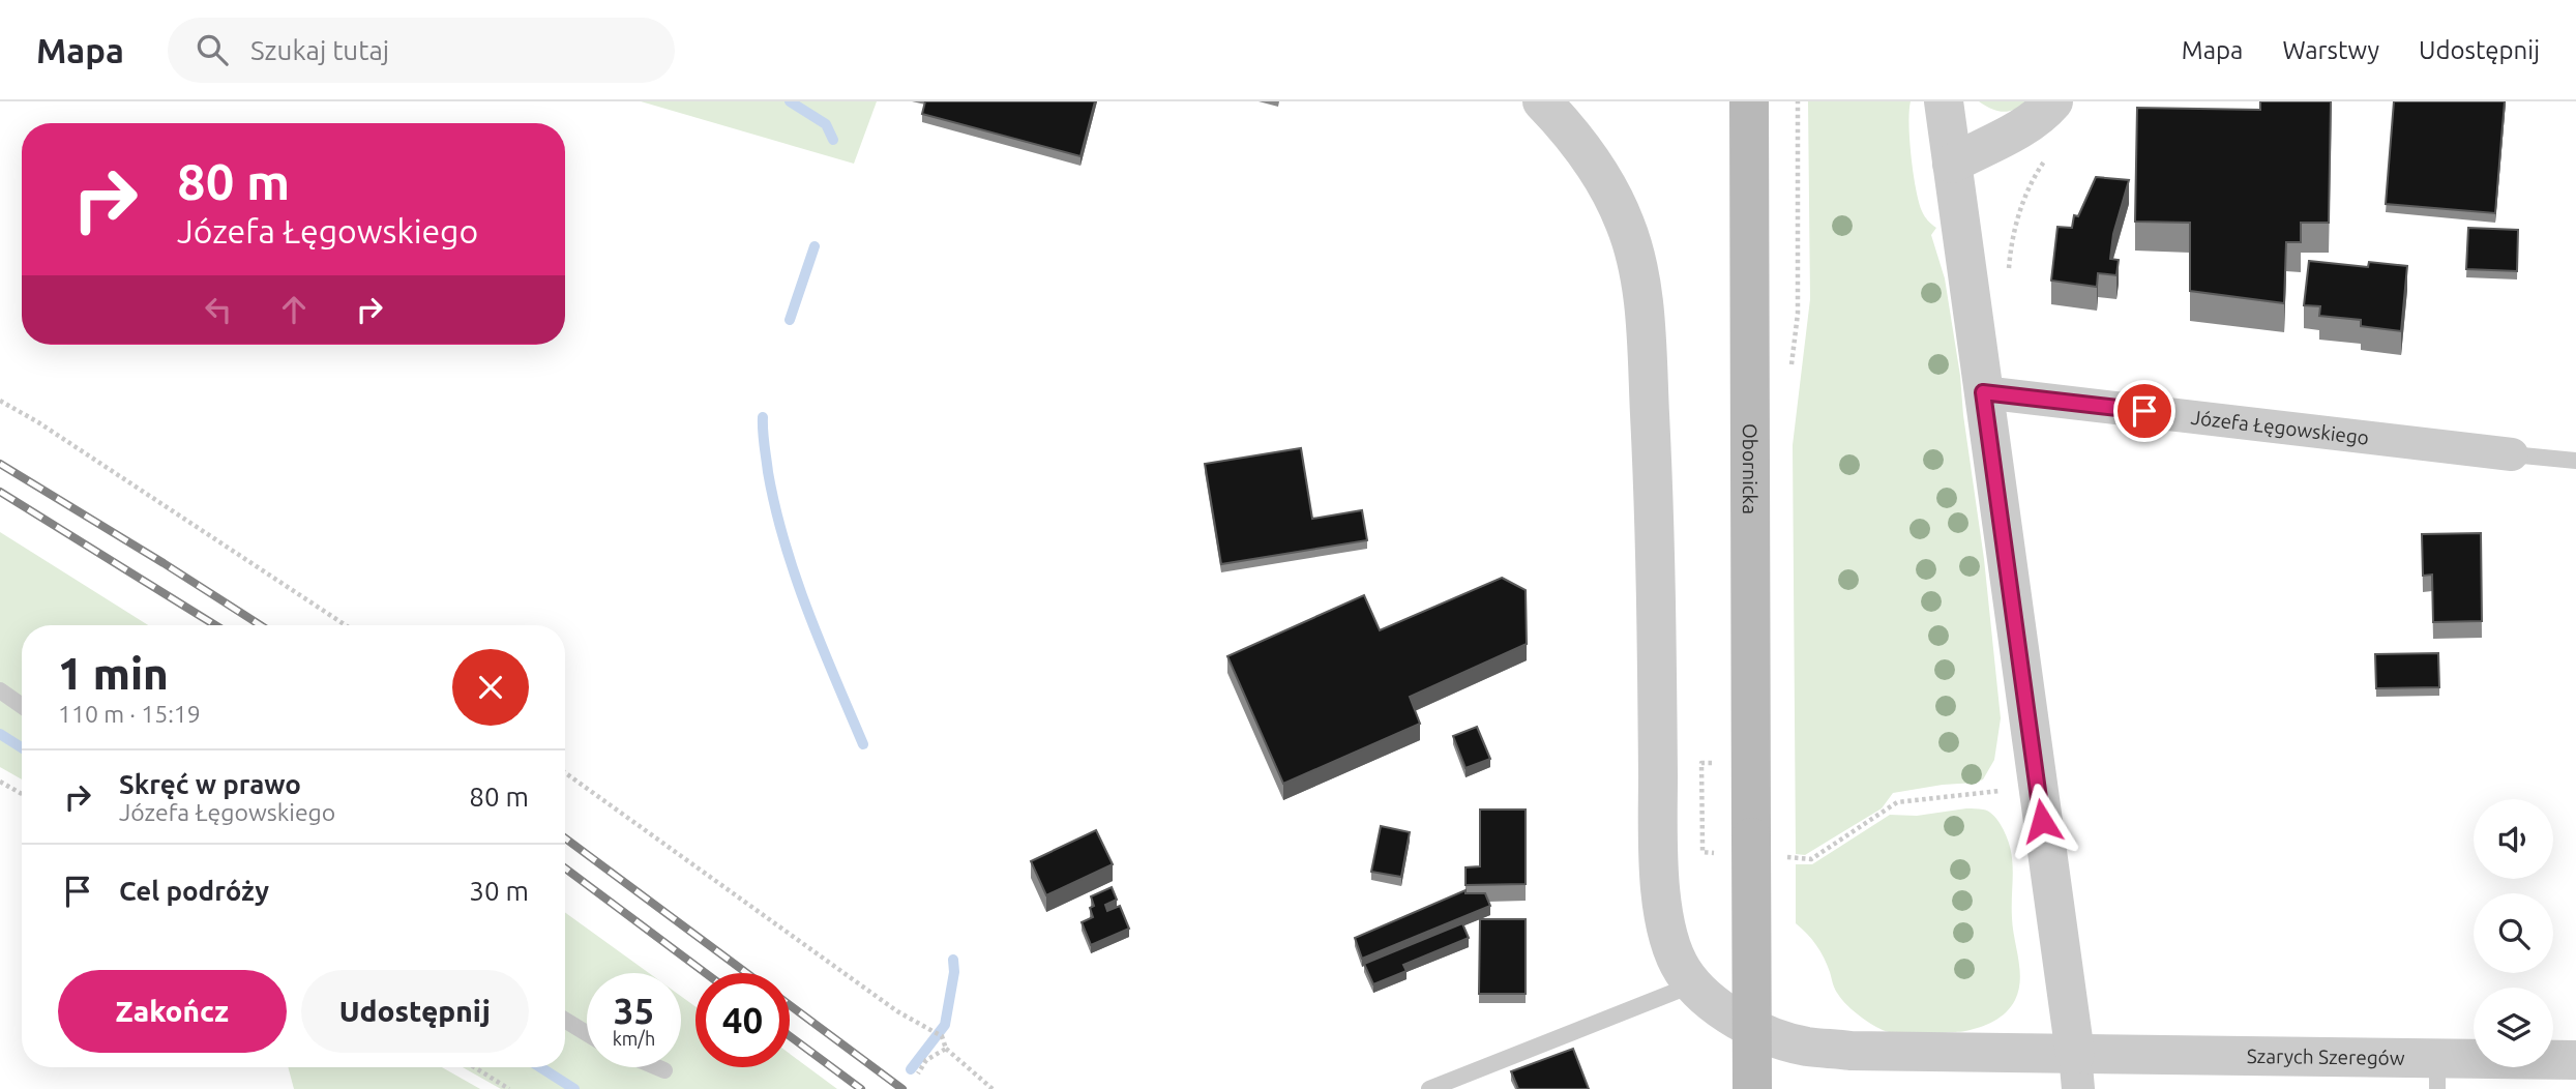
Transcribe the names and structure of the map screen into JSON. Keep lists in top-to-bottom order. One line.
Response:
{"streets":{"main road":["Obornicka"],"street":["Józefa Łęgowskiego","Szarych Szeregów"]},"page":{"header":"Mapa","search":"Szukaj tutaj","nav":["Mapa","Warstwy","Udostępnij"],"turn":["80 m","Józefa Łęgowskiego"],"heading":["1 min","110 m · 15:19"],"list":[{"name":"Skręć w prawo","note":"Józefa Łęgowskiego","value":"80 m"},{"name":"Cel podróży","value":"30 m"}],"buttons":["Zakończ","Udostępnij"],"speed":"35 km/h","limit":"40"}}
